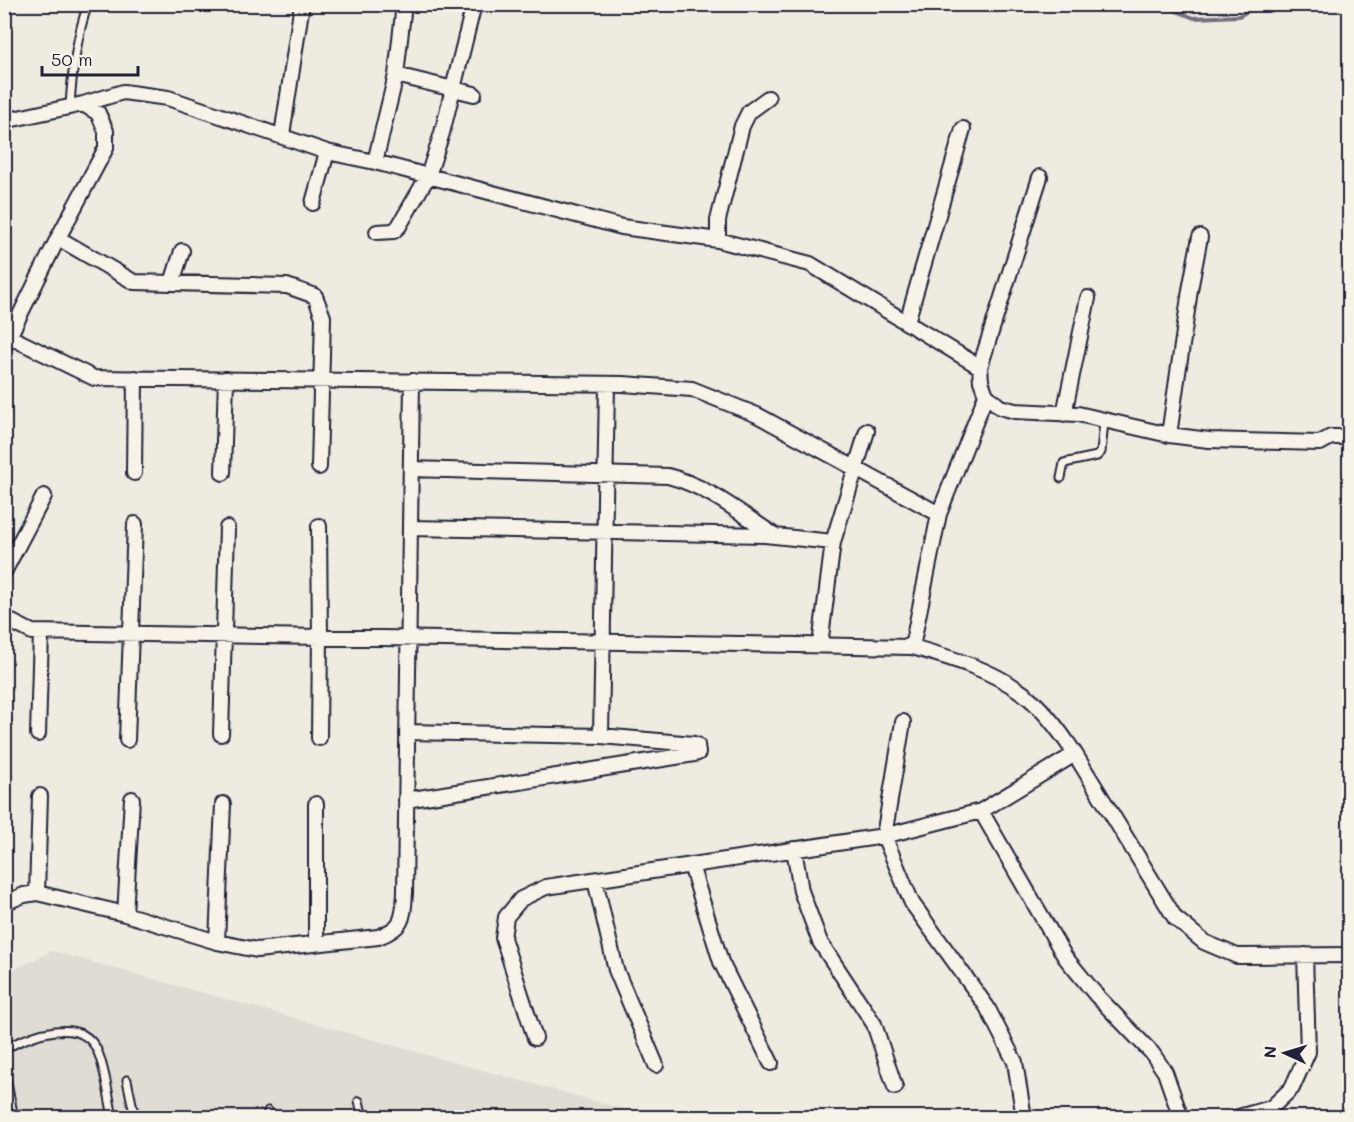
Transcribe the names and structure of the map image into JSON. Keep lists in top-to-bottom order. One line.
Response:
{"scale_bar":"50 m","north":"left"}
